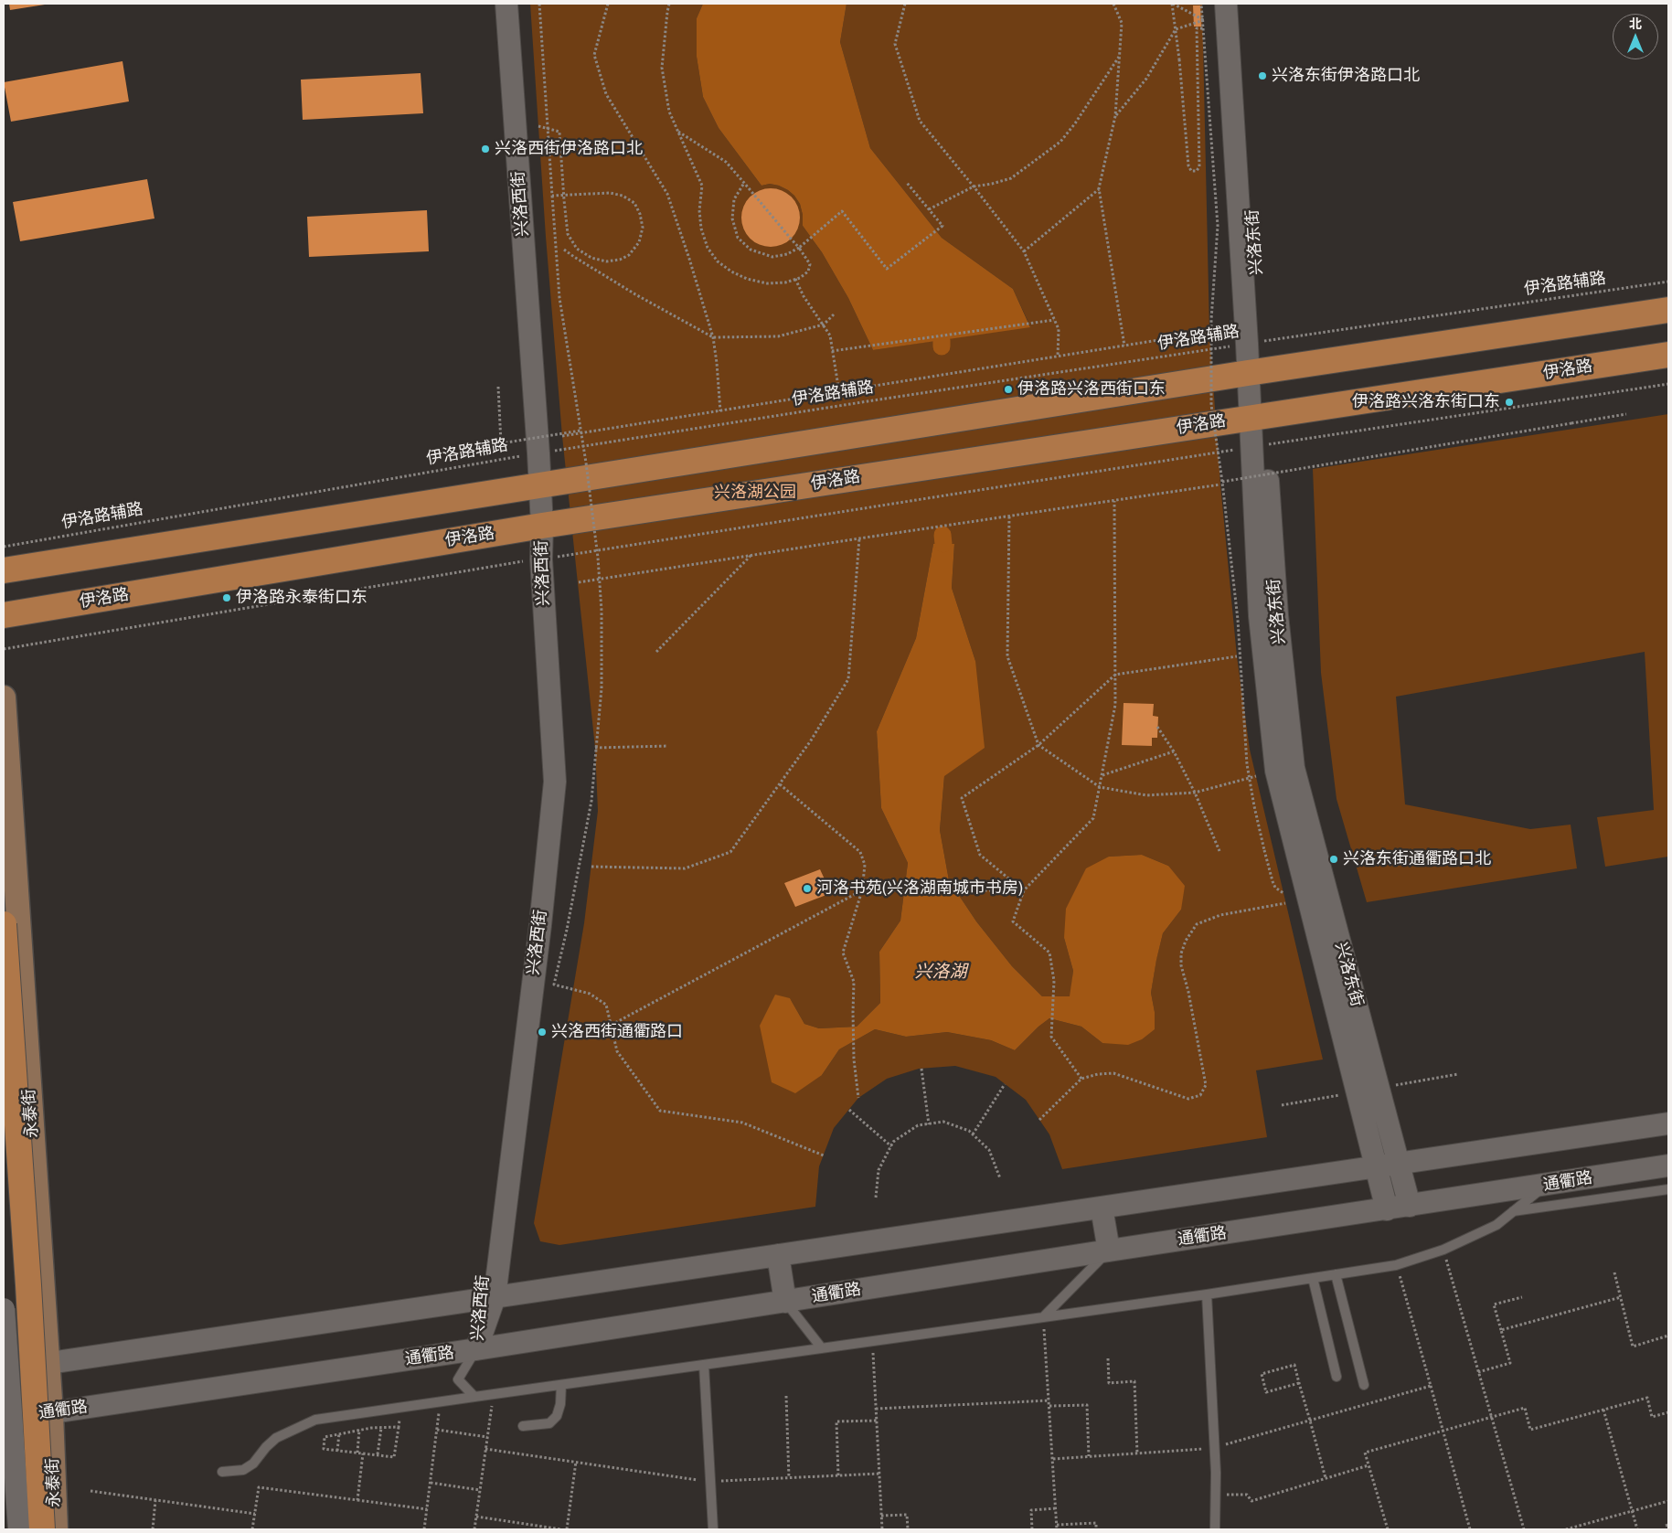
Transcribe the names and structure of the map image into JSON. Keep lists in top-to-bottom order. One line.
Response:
{"streets":{"main road":["伊洛路","永泰街"],"street":["兴洛西街","兴洛东街","通衢路"],"path":["伊洛路辅路"]},"crossings":[["兴洛西街","伊洛路辅路"],["兴洛西街","伊洛路"],["兴洛西街","通衢路"],["兴洛东街","伊洛路辅路"],["兴洛东街","伊洛路"],["兴洛东街","通衢路"],["永泰街","通衢路"]],"water":["兴洛湖"],"parks":["兴洛湖公园"],"places":["兴洛东街伊洛路口北","兴洛西街伊洛路口北","伊洛路兴洛西街口东","伊洛路兴洛东街口东","伊洛路永泰街口东","兴洛东街通衢路口北","河洛书苑(兴洛湖南城市书房)","兴洛西街通衢路口"],"north":"top"}
